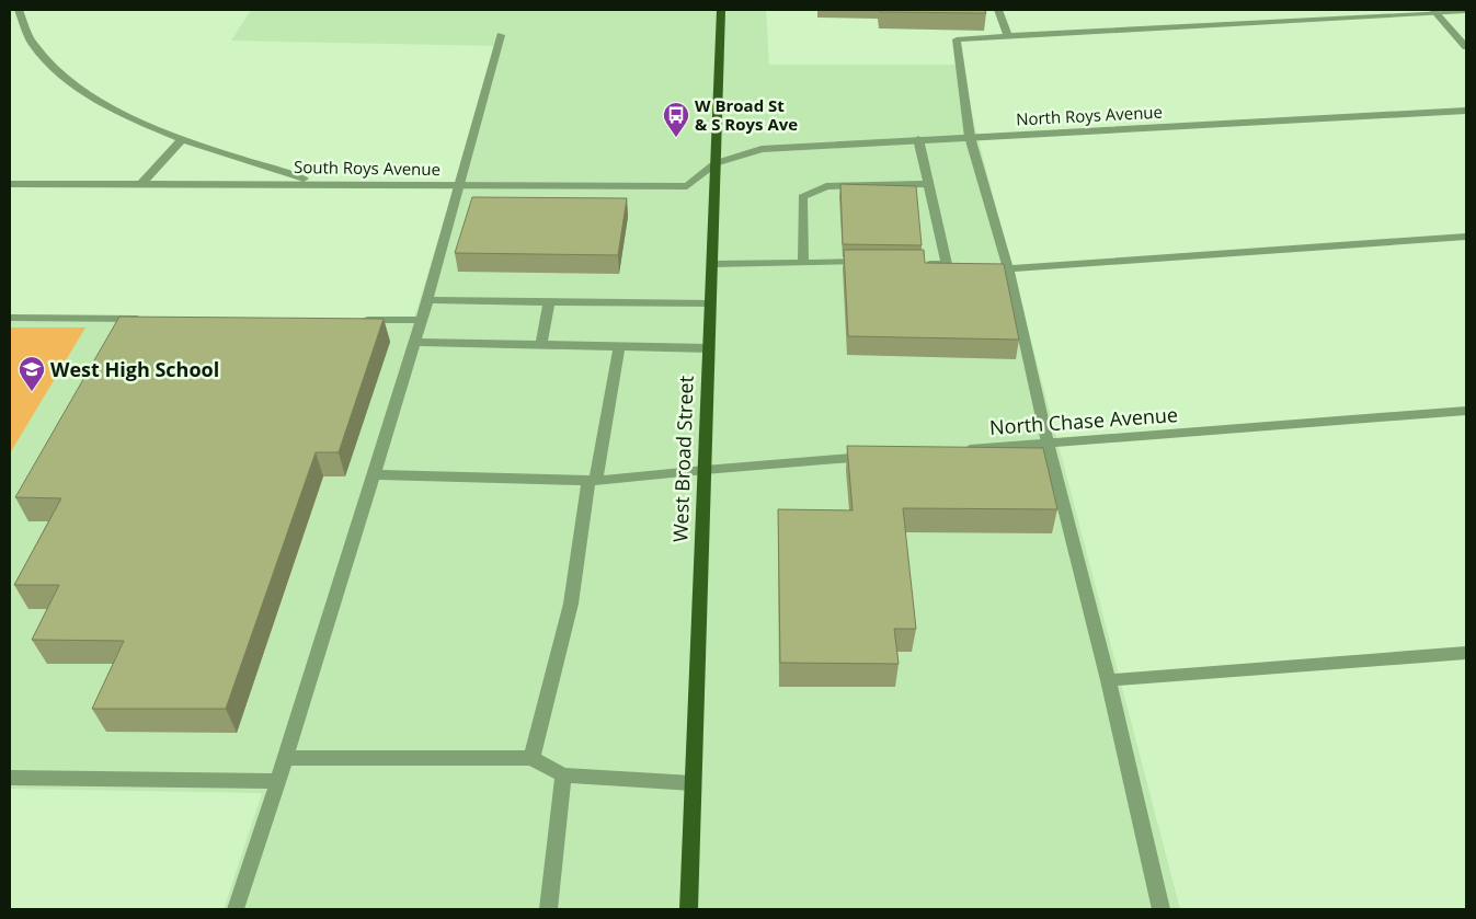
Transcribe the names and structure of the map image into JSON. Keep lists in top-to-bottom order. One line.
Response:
{"streets":{"main road":["West Broad Street"],"street":["North Roys Avenue","South Roys Avenue","North Chase Avenue"]},"crossings":[["North Roys Avenue","South Roys Avenue"],["North Roys Avenue","West Broad Street"],["South Roys Avenue","West Broad Street"]],"places":{"bus stop":["W Broad St & S Roys Ave"],"school or university":["West High School"]}}
